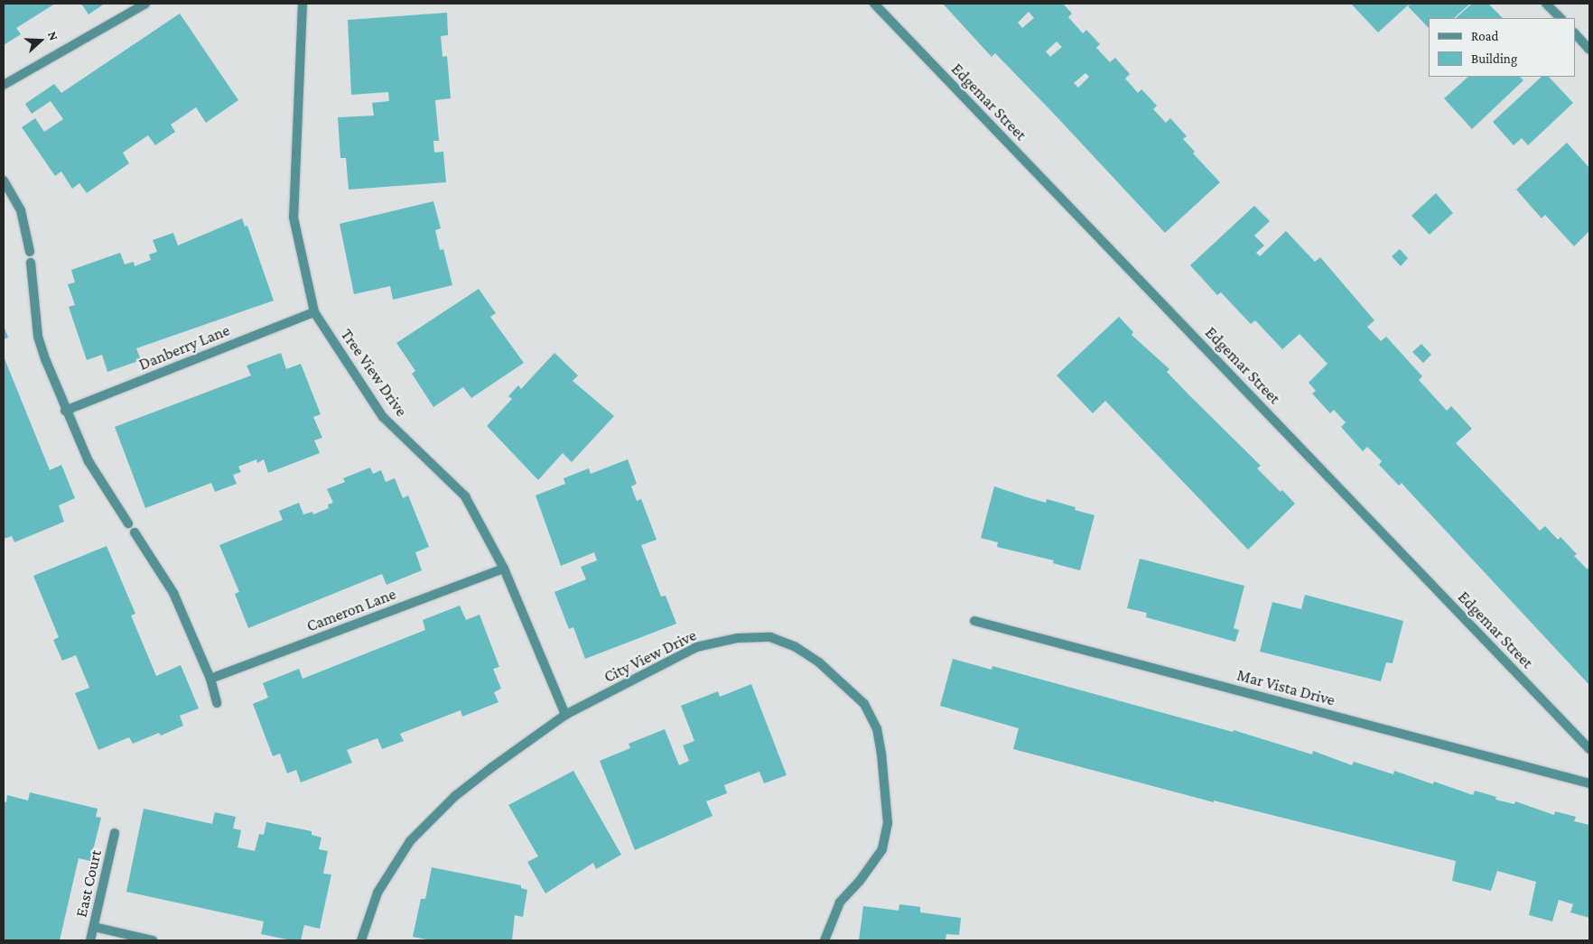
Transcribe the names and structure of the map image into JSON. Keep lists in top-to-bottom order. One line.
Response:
{"streets":{"street":["Edgemar Street","Danberry Lane","Tree View Drive","Cameron Lane","City View Drive","Mar Vista Drive","East Court"]},"crossings":[["Danberry Lane","Tree View Drive"],["Tree View Drive","Cameron Lane"],["Tree View Drive","City View Drive"]],"legend":["Road","Building"],"north":"right"}
